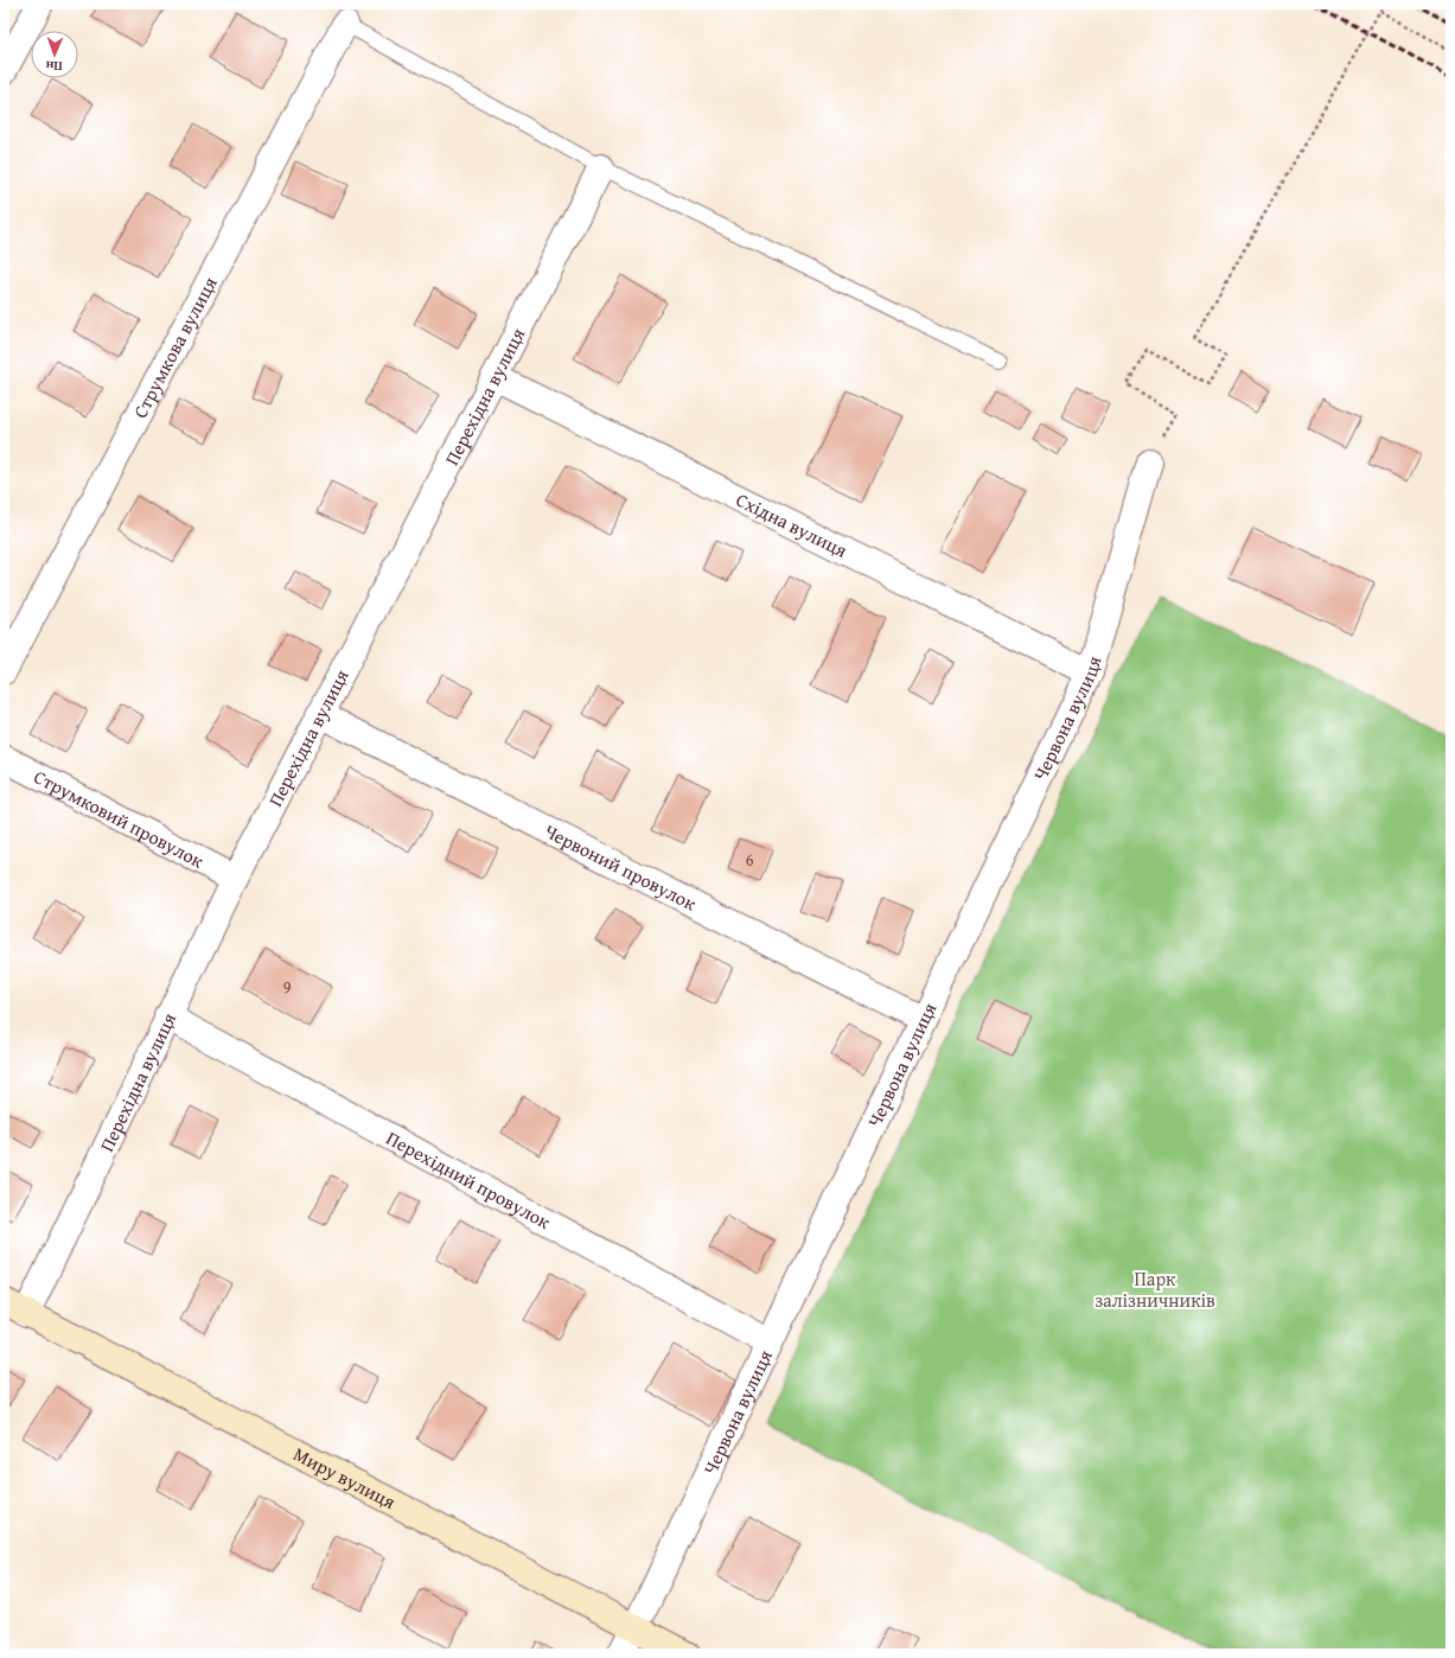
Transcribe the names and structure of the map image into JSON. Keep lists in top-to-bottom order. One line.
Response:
{"streets":{"main road":["Миру вулиця"],"street":["Струмкова вулиця","Перехідна вулиця","Східна вулиця","Червона вулиця","Струмковий провулок","Червоний провулок","Перехідний провулок"]},"crossings":[["Перехідна вулиця","Східна вулиця"],["Перехідна вулиця","Струмковий провулок"],["Перехідна вулиця","Червоний провулок"],["Перехідна вулиця","Перехідний провулок"],["Перехідна вулиця","Миру вулиця"],["Східна вулиця","Червона вулиця"],["Червона вулиця","Червоний провулок"],["Червона вулиця","Перехідний провулок"],["Червона вулиця","Миру вулиця"]],"parks":["Парк залізничників"],"house_numbers":["6","9"],"north":"bottom"}
